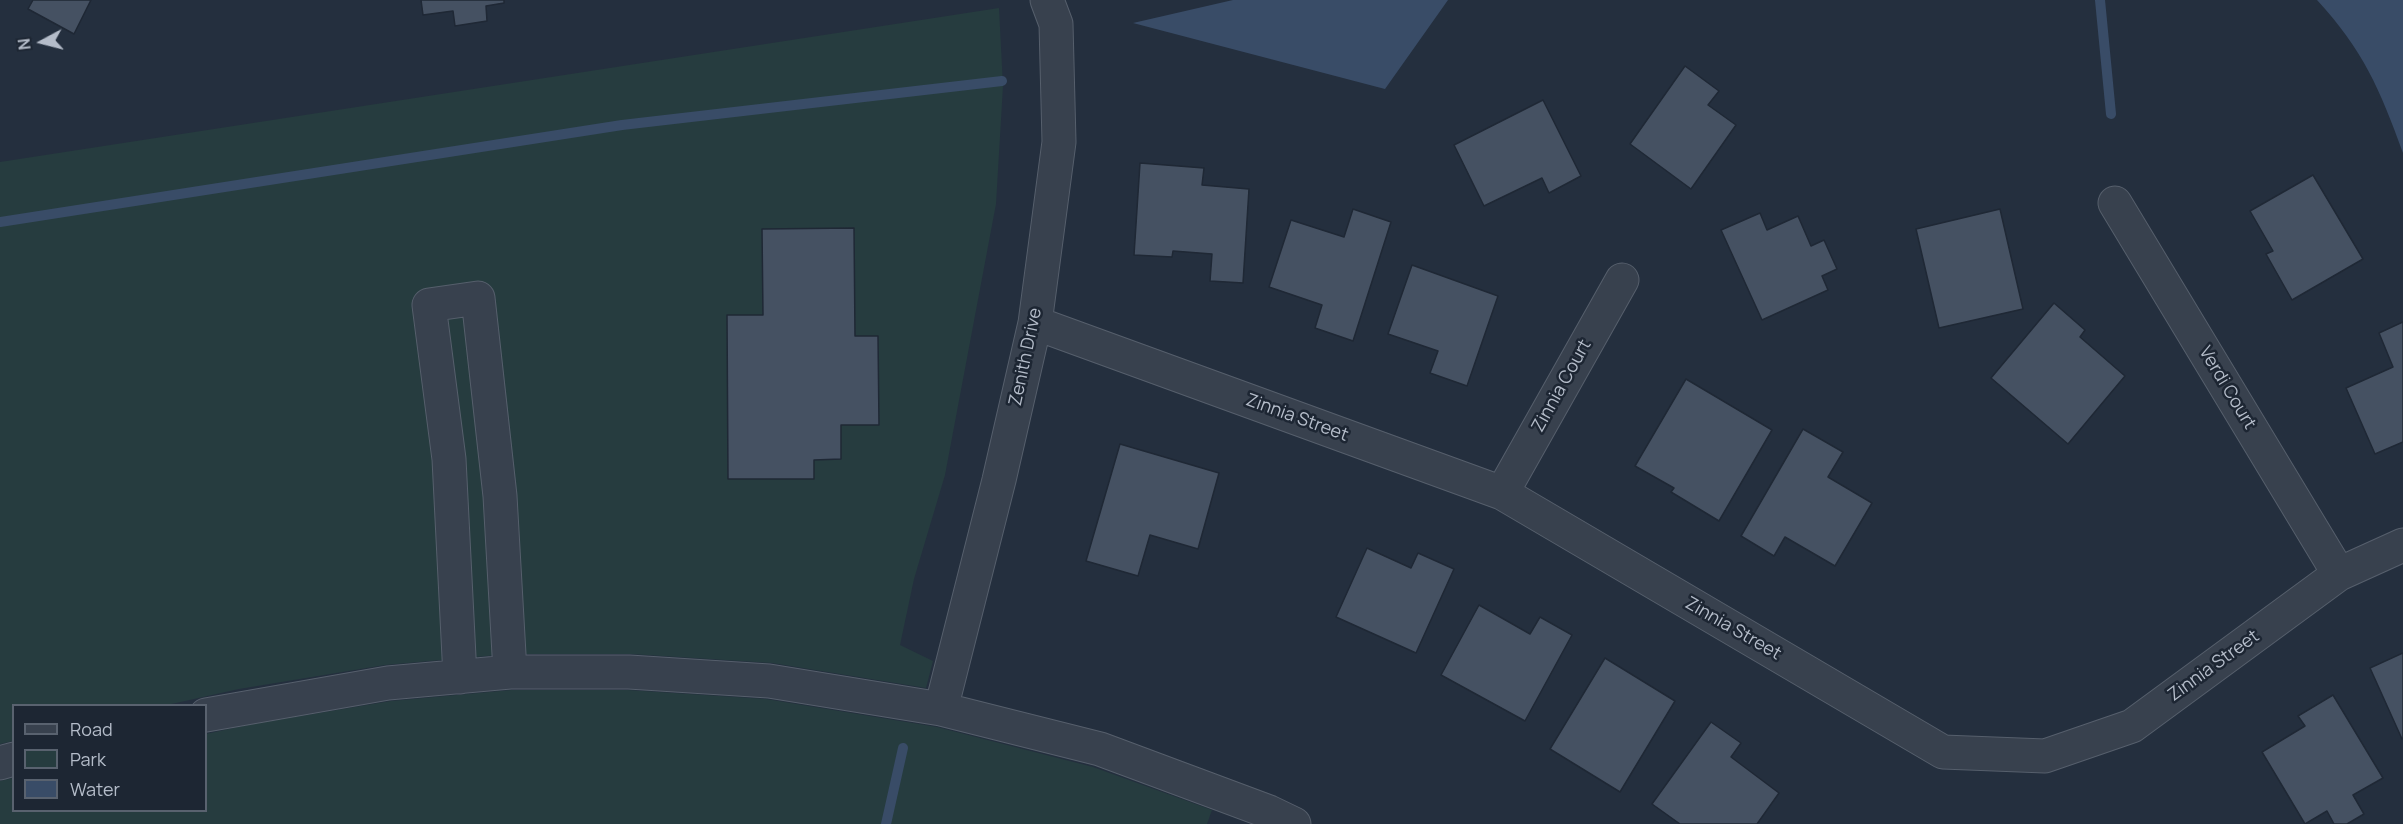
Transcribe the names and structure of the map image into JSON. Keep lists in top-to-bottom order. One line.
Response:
{"streets":{"street":["Zenith Drive","Zinnia Court","Verdi Court","Zinnia Street"]},"crossings":[["Zenith Drive","Zinnia Street"],["Zinnia Court","Zinnia Street"],["Verdi Court","Zinnia Street"]],"legend":["Road","Park","Water"],"north":"left"}
